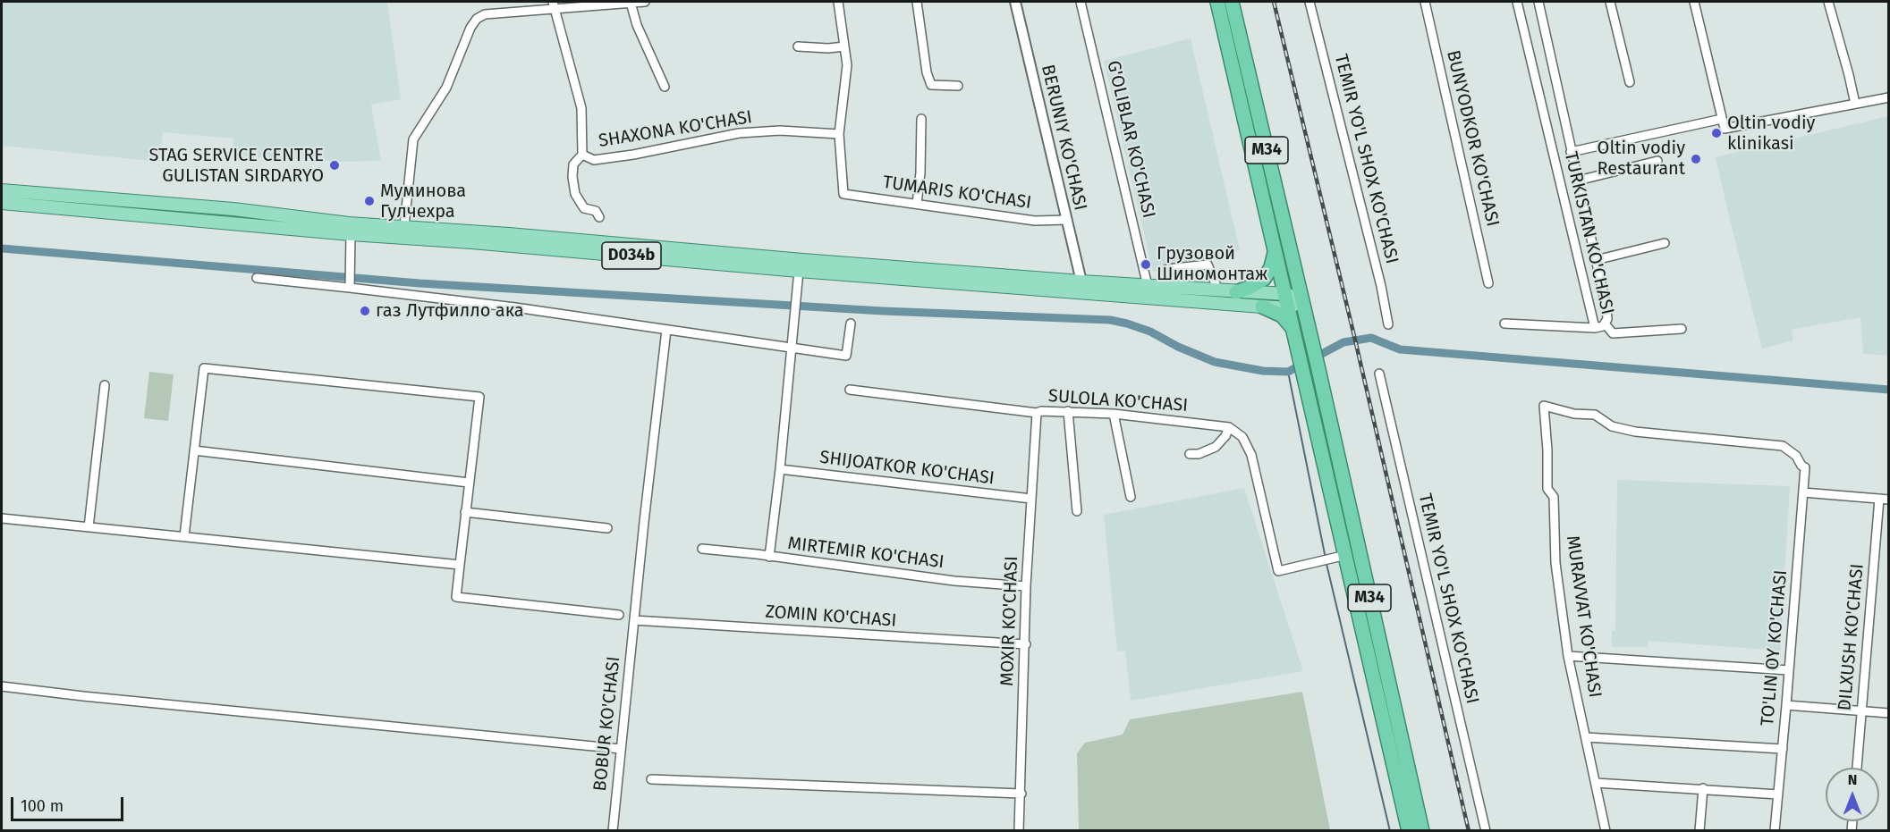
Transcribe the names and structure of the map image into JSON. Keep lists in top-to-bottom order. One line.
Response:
{"streets":{"highway":["M34"],"main road":["D034b"],"street":["SHAXONA KO'CHASI","BERUNIY KO'CHASI","BUNYODKOR KO'CHASI","G'OLIBLAR KO'CHASI","TEMIR YO'L SHOX KO'CHASI","TUMARIS KO'CHASI","TURKISTAN KO'CHASI","SULOLA KO'CHASI","SHIJOATKOR KO'CHASI","MIRTEMIR KO'CHASI","ZOMIN KO'CHASI","MURAVVAT KO'CHASI","MOXIR KO'CHASI","DILXUSH KO'CHASI","TO'LIN OY KO'CHASI","BOBUR KO'CHASI"]},"crossings":[["SHAXONA KO'CHASI","TUMARIS KO'CHASI"],["BERUNIY KO'CHASI","TUMARIS KO'CHASI"],["BERUNIY KO'CHASI","D034b"],["G'OLIBLAR KO'CHASI","D034b"],["M34","D034b"],["SULOLA KO'CHASI","MOXIR KO'CHASI"],["SHIJOATKOR KO'CHASI","MOXIR KO'CHASI"],["MIRTEMIR KO'CHASI","MOXIR KO'CHASI"],["ZOMIN KO'CHASI","MOXIR KO'CHASI"],["ZOMIN KO'CHASI","BOBUR KO'CHASI"],["MURAVVAT KO'CHASI","TO'LIN OY KO'CHASI"]],"places":["Oltin vodiy klinikasi","Oltin vodiy Restaurant","STAG SERVICE CENTRE GULISTAN SIRDARYO","Муминова Гулчехра","Грузовой Шиномонтаж","газ Лутфилло ака"],"scale_bar":"100 m","north":"top"}
